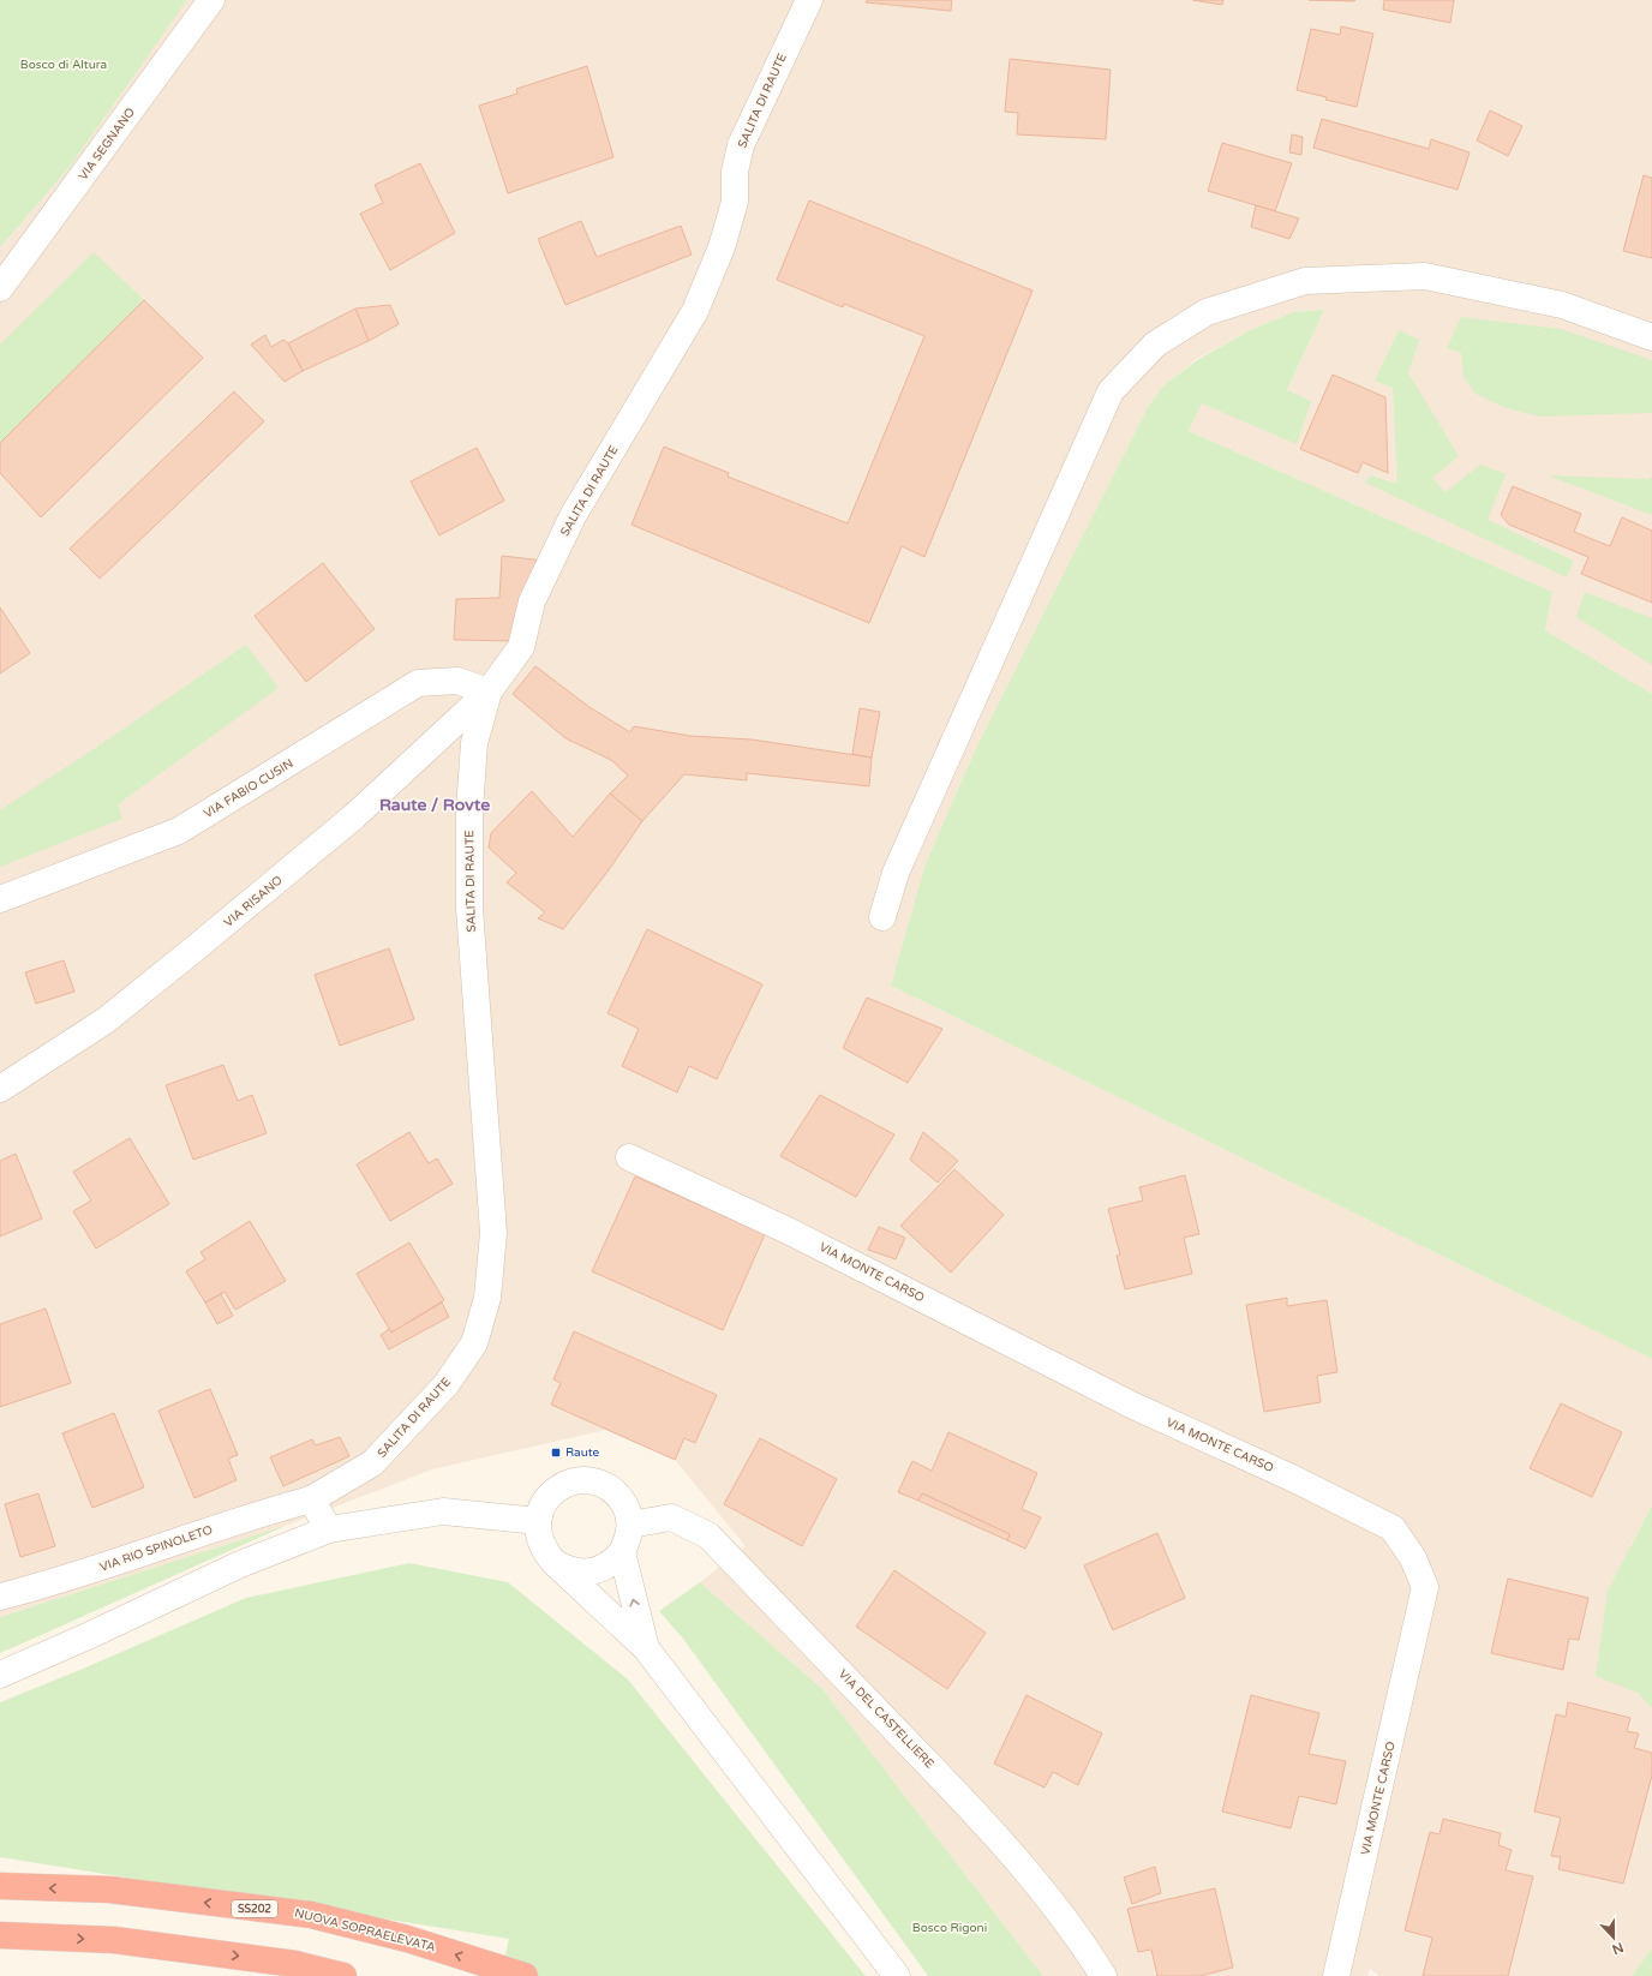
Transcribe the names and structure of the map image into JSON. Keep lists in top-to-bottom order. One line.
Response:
{"streets":{"highway":["SS202","NUOVA SOPRAELEVATA"],"street":["SALITA DI RAUTE","VIA SEGNANO","VIA FABIO CUSIN","VIA RISANO","VIA MONTE CARSO","VIA RIO SPINOLETO","VIA DEL CASTELLIERE"]},"crossings":[["SALITA DI RAUTE","VIA FABIO CUSIN"],["SALITA DI RAUTE","VIA RISANO"],["SALITA DI RAUTE","VIA RIO SPINOLETO"],["VIA FABIO CUSIN","VIA RISANO"]],"districts":["Raute / Rovte"],"parks":["Bosco di Altura","Bosco Rigoni"],"places":{"transit":["Raute"]},"north":"bottom"}
